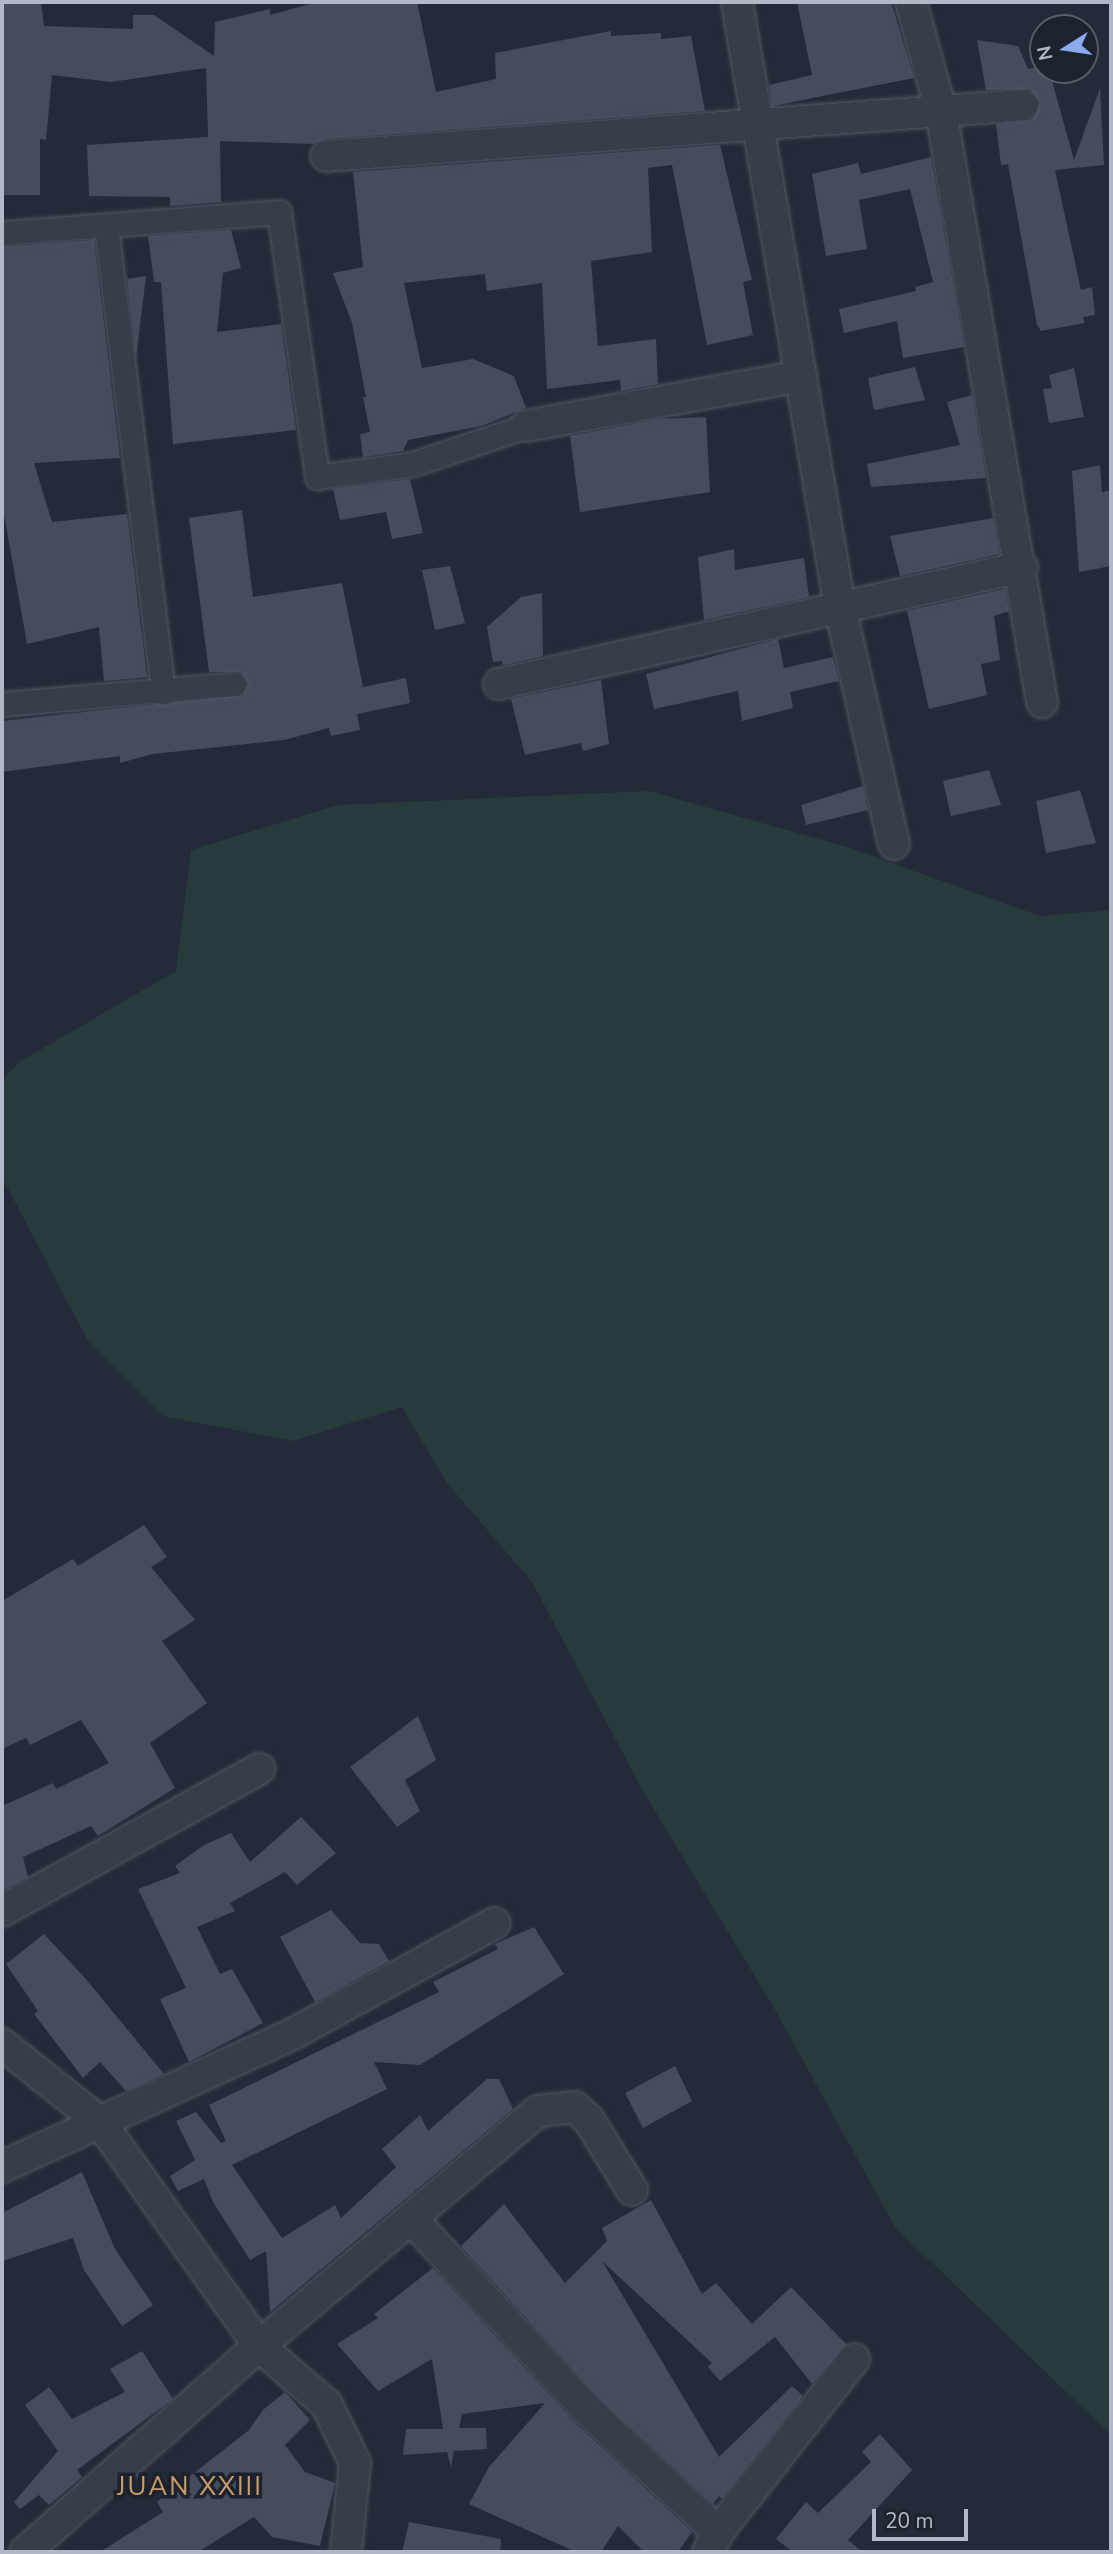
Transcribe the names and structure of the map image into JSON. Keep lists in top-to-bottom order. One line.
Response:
{"districts":["JUAN XXIII"],"scale_bar":"20 m","north":"left"}
